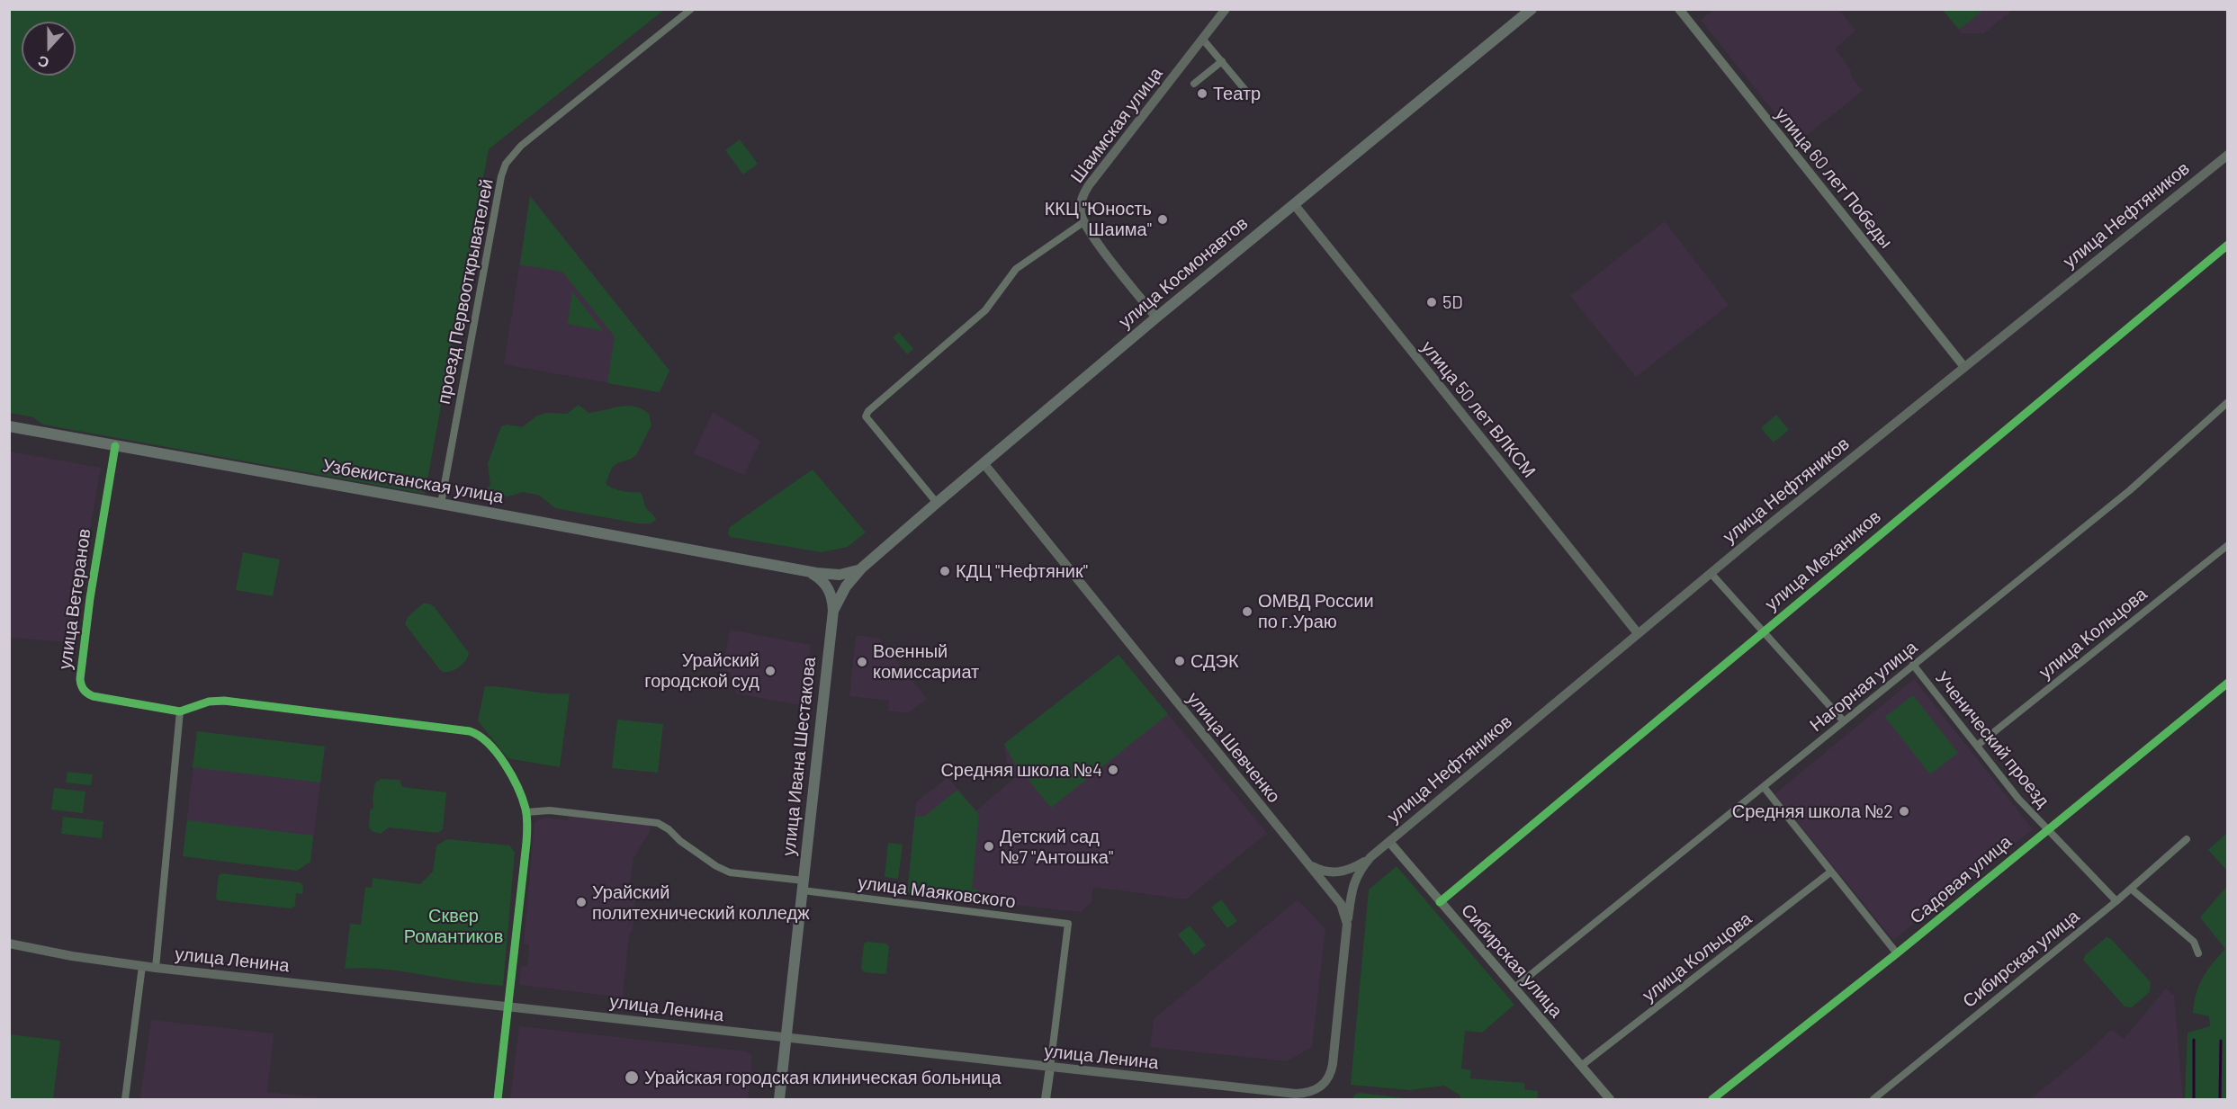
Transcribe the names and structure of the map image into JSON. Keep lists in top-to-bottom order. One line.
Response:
{"streets":{"main road":["Шаимская улица","улица Нефтяников","улица Космонавтов","улица 50 лет ВЛКСМ","Узбекистанская улица","улица Шевченко","улица Ивана Шестакова","улица Ленина"],"street":["улица 60 лет Победы","проезд Первооткрывателей","улица Механиков","улица Ветеранов","улица Кольцова","Нагорная улица","Ученический проезд","Садовая улица","улица Маяковского","Сибирская улица"]},"crossings":[["улица 60 лет Победы","улица Нефтяников"],["улица Нефтяников","улица 50 лет ВЛКСМ"],["улица Нефтяников","улица Шевченко"],["улица Нефтяников","Сибирская улица"],["улица Космонавтов","улица 50 лет ВЛКСМ"],["улица Космонавтов","Узбекистанская улица"],["улица Космонавтов","улица Шевченко"],["улица Космонавтов","улица Ивана Шестакова"],["проезд Первооткрывателей","Узбекистанская улица"],["Узбекистанская улица","улица Ветеранов"],["улица Механиков","Сибирская улица"],["улица Кольцова","Ученический проезд"],["улица Кольцова","Сибирская улица"],["Нагорная улица","Ученический проезд"],["Нагорная улица","Сибирская улица"],["Ученический проезд","Садовая улица"],["Ученический проезд","Сибирская улица"],["улица Шевченко","улица Ленина"],["улица Ивана Шестакова","улица Маяковского"],["улица Ивана Шестакова","улица Ленина"],["улица Маяковского","улица Ленина"]],"parks":["Сквер Романтиков"],"places":["Театр","ККЦ \"Юность Шаима\"","5D","КДЦ \"Нефтяник\"","ОМВД России по г.Ураю","СДЭК","Военный комиссариат","Урайский городской суд","Средняя школа №4","Средняя школа №2","Детский сад №7 \"Антошка\"","Урайский политехнический колледж","Урайская городская клиническая больница"],"north":"bottom"}
